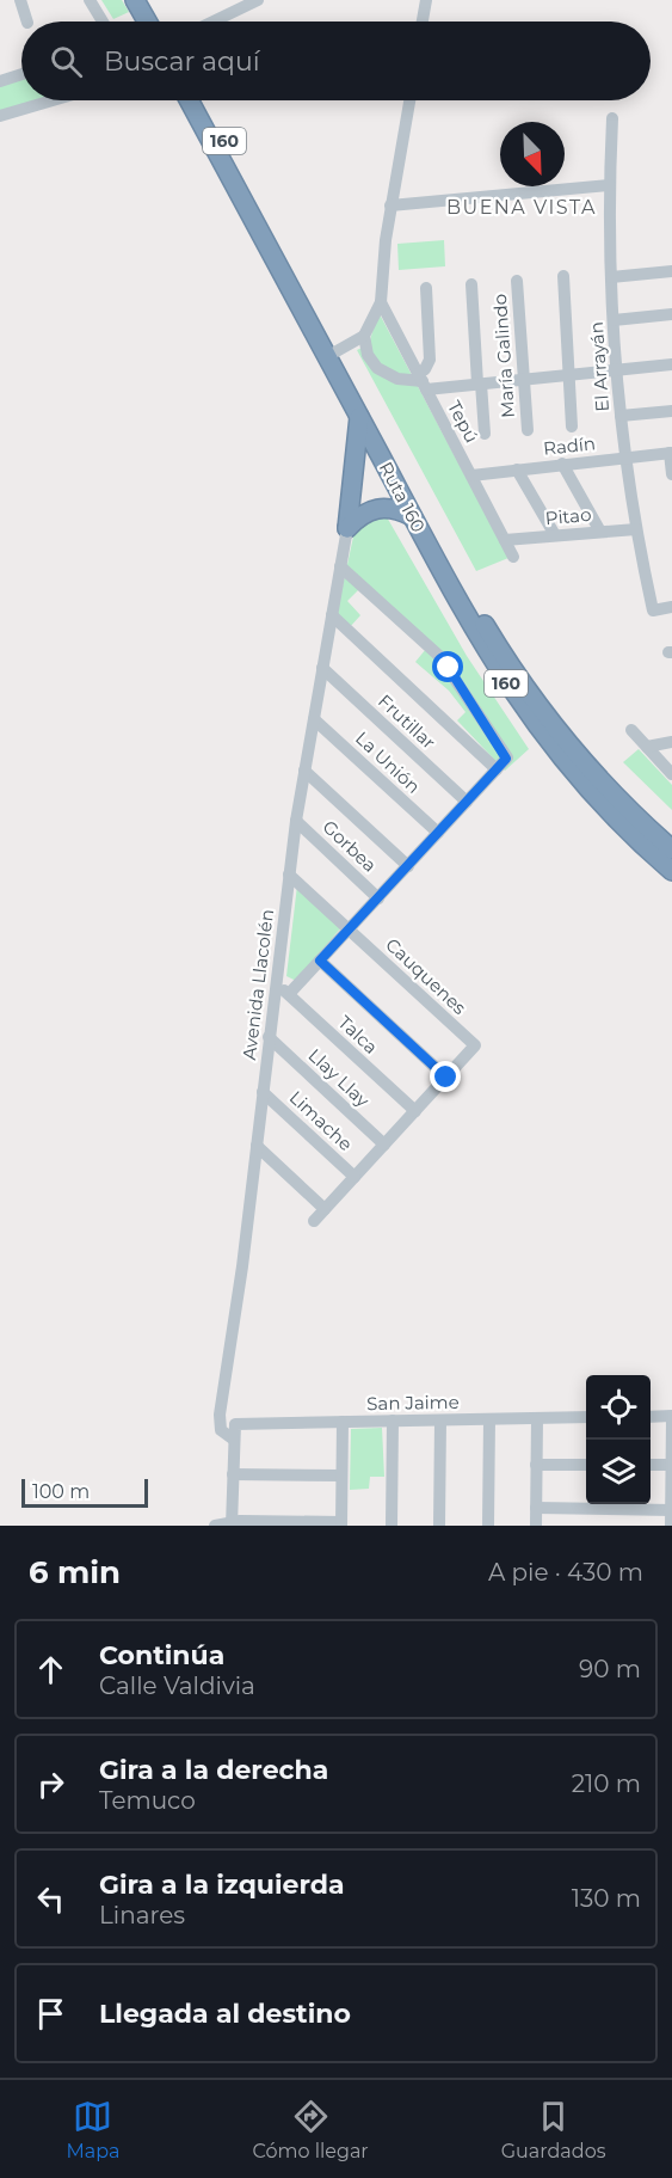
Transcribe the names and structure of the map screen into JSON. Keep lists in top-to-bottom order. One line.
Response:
{"streets":{"highway":["160","Ruta 160"],"street":["María Galindo","El Arrayán","Tepú","Radín","Pitao","Frutillar","La Unión","Gorbea","Cauquenes","Avenida Llacolén","Talca","Llay Llay","Limache","San Jaime"]},"crossings":[["El Arrayán","Radín"],["El Arrayán","Pitao"],["Tepú","Radín"],["Tepú","Pitao"],["Frutillar","Avenida Llacolén"],["La Unión","Avenida Llacolén"],["Gorbea","Avenida Llacolén"],["Cauquenes","Avenida Llacolén"],["Avenida Llacolén","Talca"],["Avenida Llacolén","Llay Llay"],["Avenida Llacolén","Limache"],["Avenida Llacolén","San Jaime"]],"districts":["BUENA VISTA"],"scale_bar":"100 m","north":"bottom right","page":{"search":"Buscar aquí","scale":"100 m","heading":["6 min","A pie · 430 m"],"list":[["Continúa","Calle Valdivia","90 m"],["Gira a la derecha","Temuco","210 m"],["Gira a la izquierda","Linares","130 m"],"Llegada al destino"],"nav":["Mapa","Cómo llegar","Guardados"]}}
